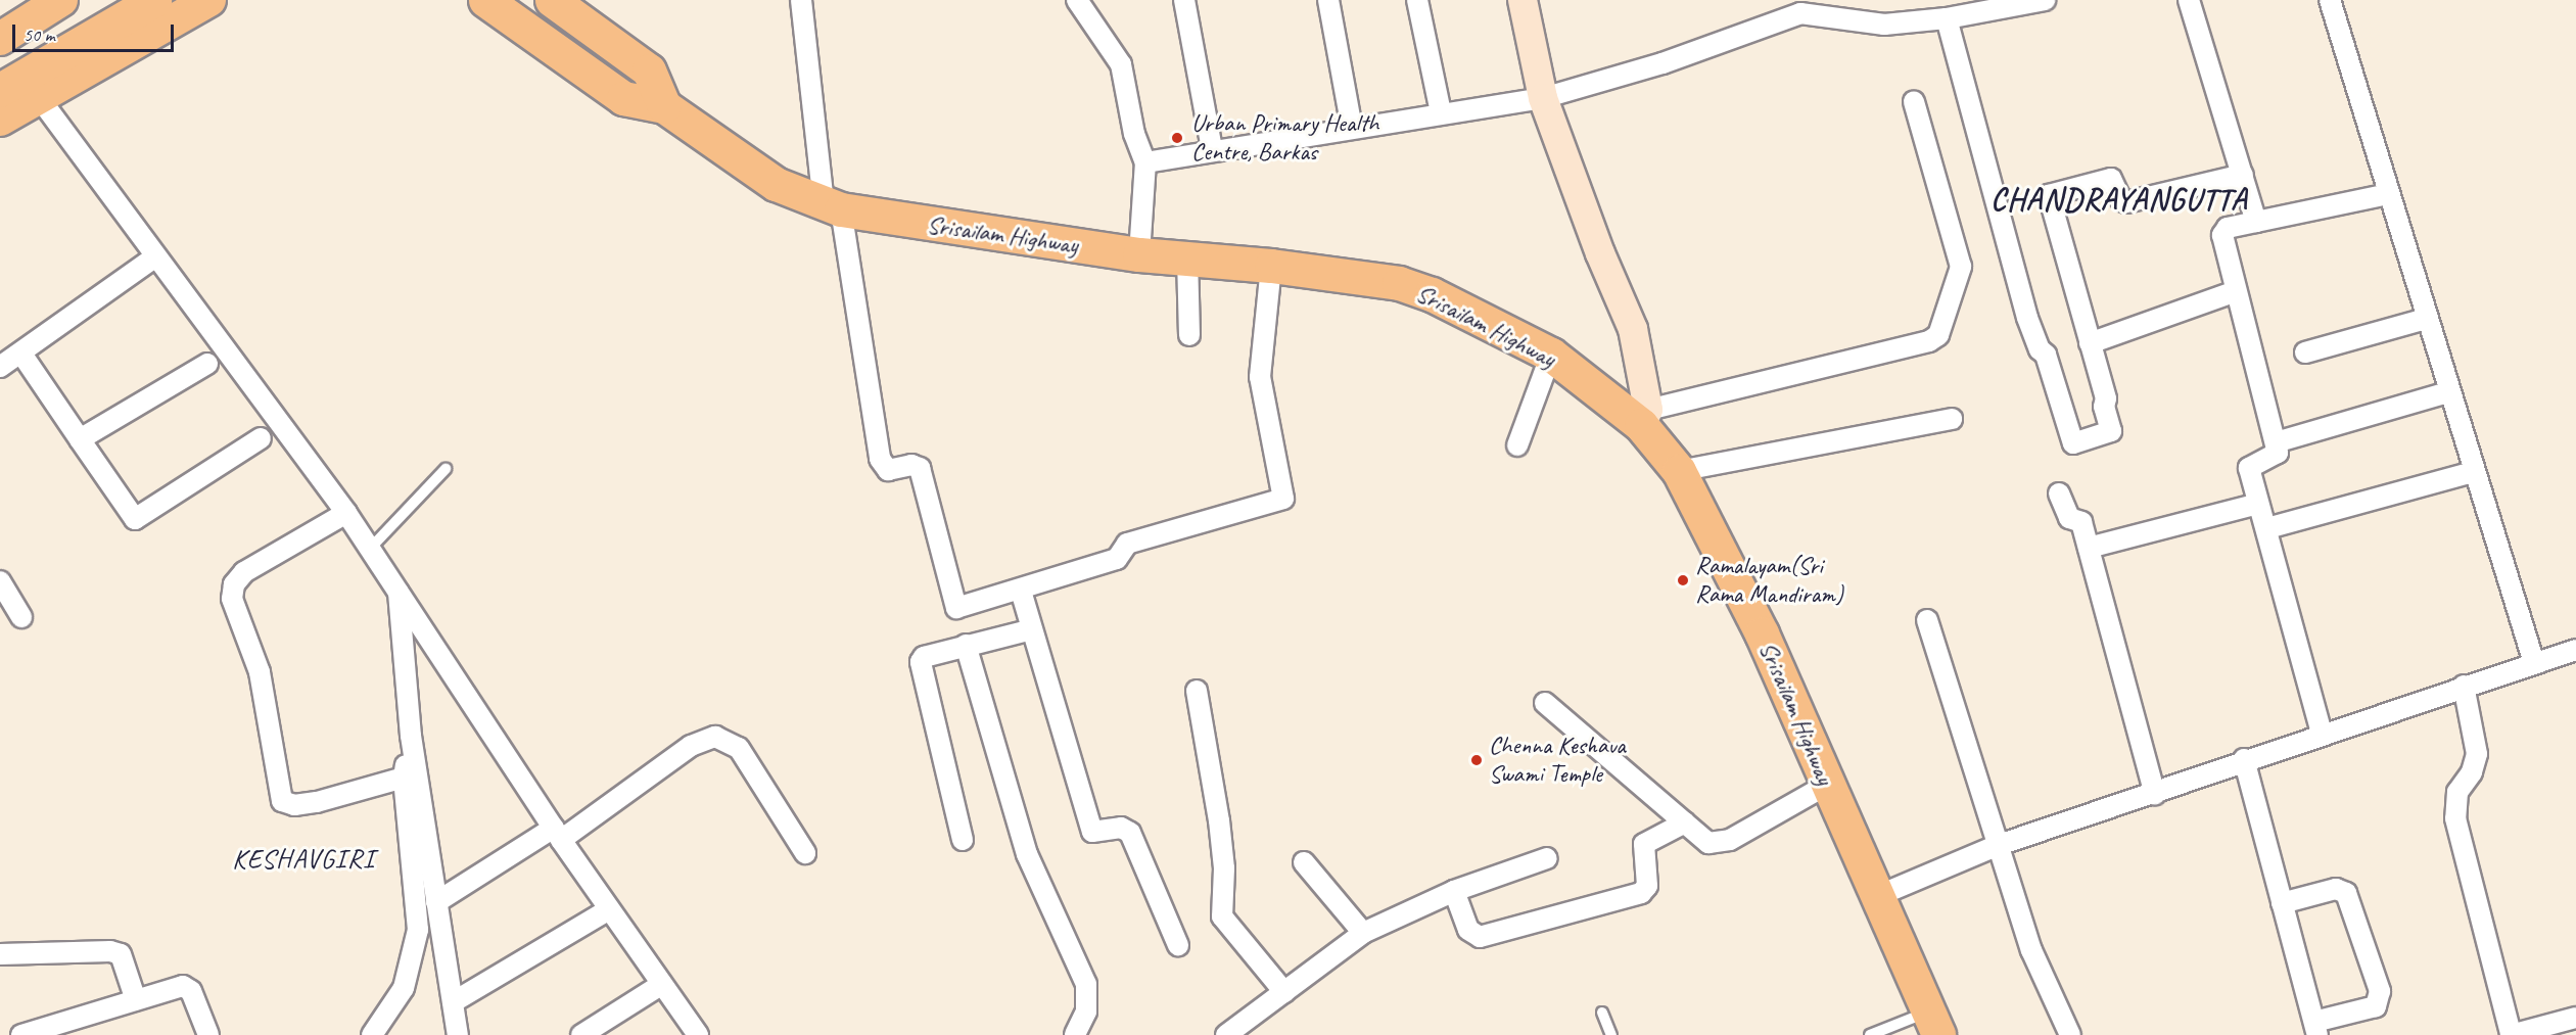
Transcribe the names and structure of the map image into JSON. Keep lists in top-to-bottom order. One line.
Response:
{"streets":{"highway":["Srisailam Highway"]},"districts":["CHANDRAYANGUTTA","KESHAVGIRI"],"places":["Urban Primary Health Centre, Barkas","Ramalayam(Sri Rama Mandiram)","Chenna Keshava Swami Temple"],"scale_bar":"50 m"}
